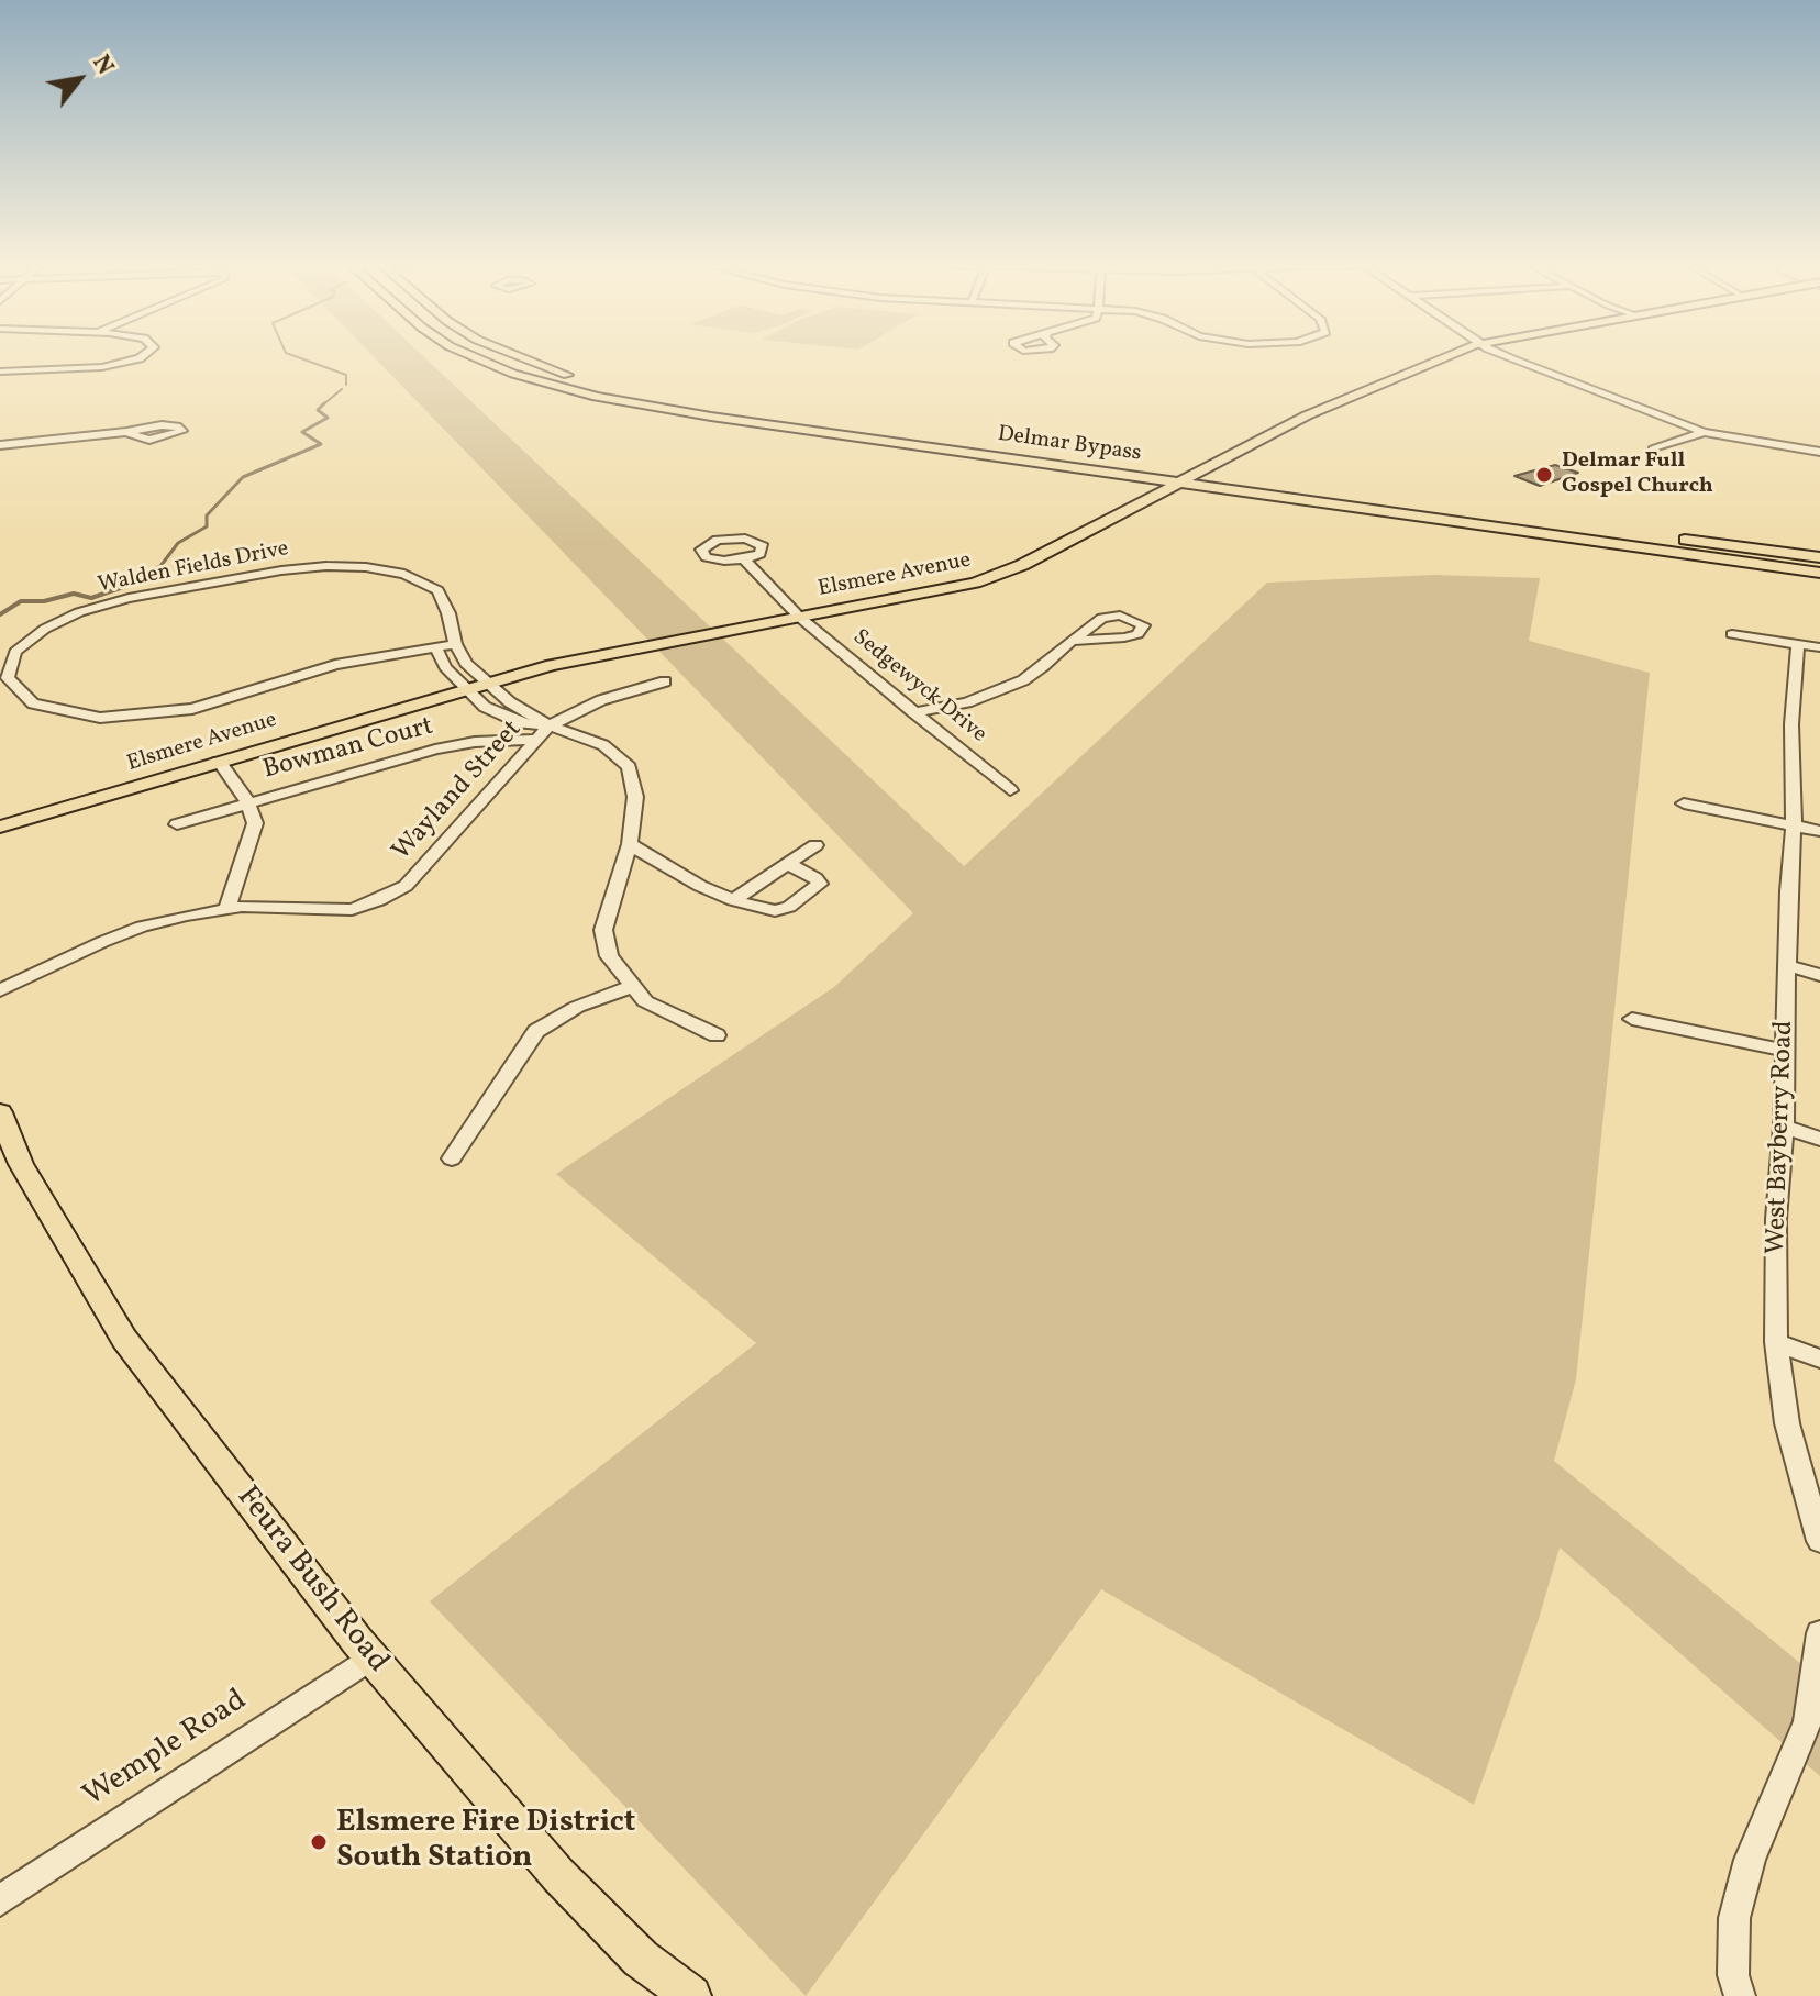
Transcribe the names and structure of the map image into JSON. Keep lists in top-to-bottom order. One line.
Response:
{"streets":{"main road":["Delmar Bypass","Elsmere Avenue","Feura Bush Road"],"street":["Walden Fields Drive","Sedgewyck Drive","Bowman Court","Wayland Street","West Bayberry Road","Wemple Road"]},"crossings":[["Delmar Bypass","Elsmere Avenue"],["Walden Fields Drive","Elsmere Avenue"],["Walden Fields Drive","Wayland Street"],["Elsmere Avenue","Sedgewyck Drive"],["Bowman Court","Wayland Street"],["Feura Bush Road","Wemple Road"]],"places":["Delmar Full Gospel Church","Elsmere Fire District South Station"],"north":"top right"}
